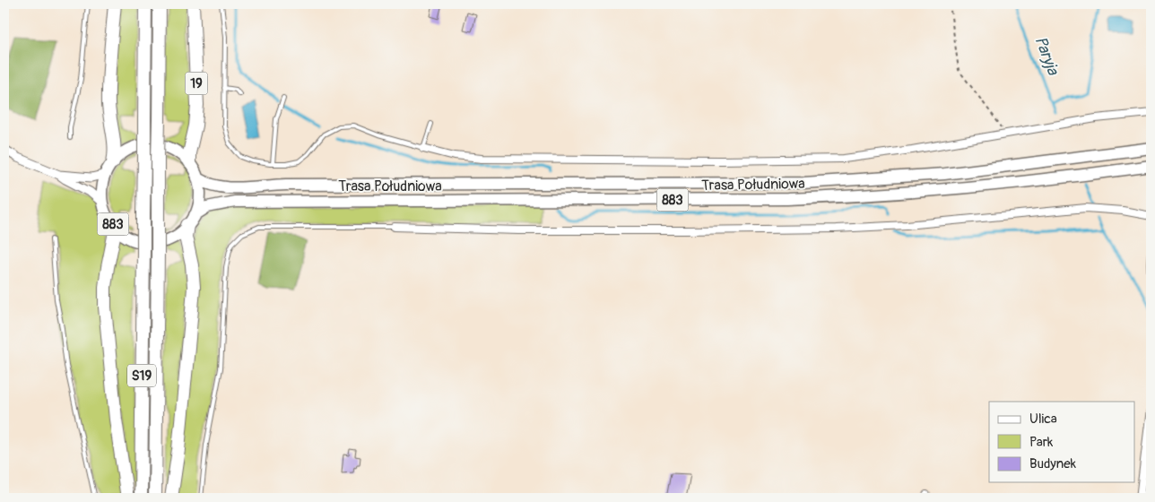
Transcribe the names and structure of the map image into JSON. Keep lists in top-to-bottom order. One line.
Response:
{"streets":{"highway":["19","Trasa Południowa","883","S19"]},"crossings":[["19","Trasa Południowa"],["19","883"],["Trasa Południowa","883"]],"water":["Paryja"],"legend":["Ulica","Park","Budynek"]}
